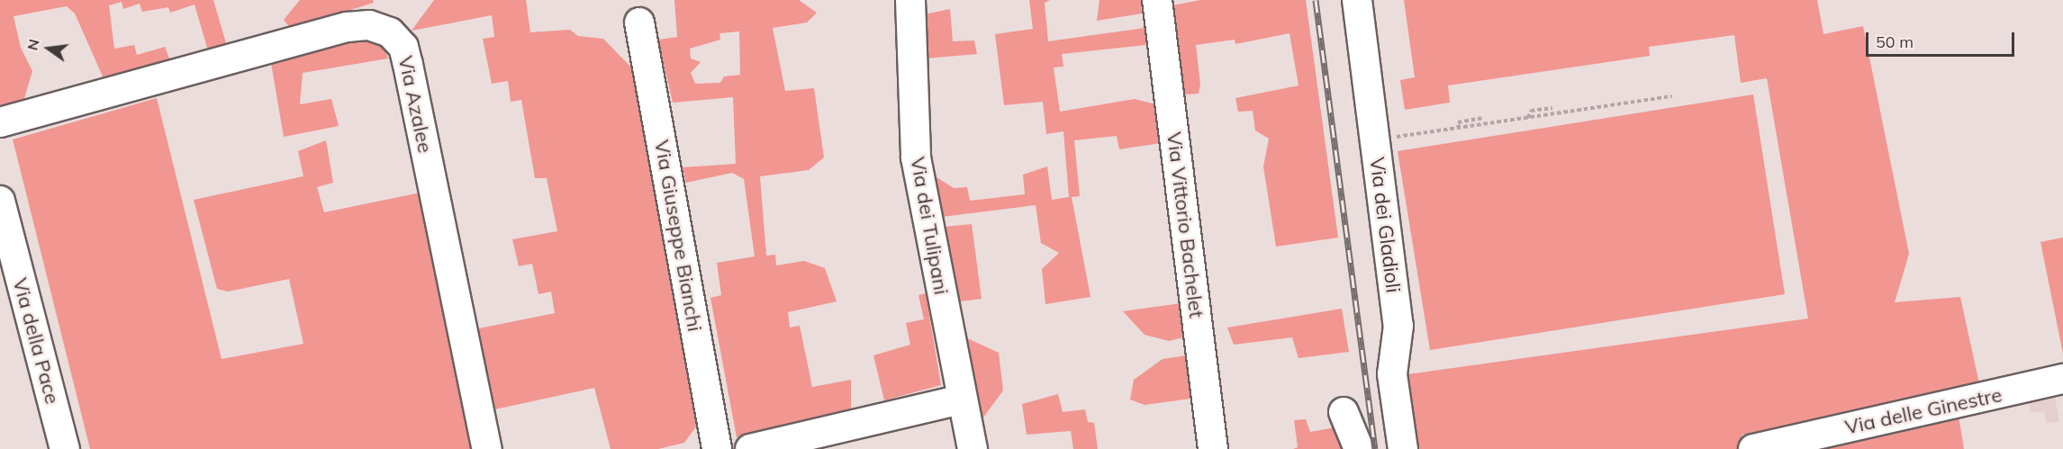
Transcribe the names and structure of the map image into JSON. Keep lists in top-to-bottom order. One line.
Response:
{"streets":{"street":["Via Azalee","Via Vittorio Bachelet","Via dei Gladioli","Via dei Tulipani","Via Giuseppe Bianchi","Via della Pace","Via delle Ginestre"]},"scale_bar":"50 m","north":"left"}
